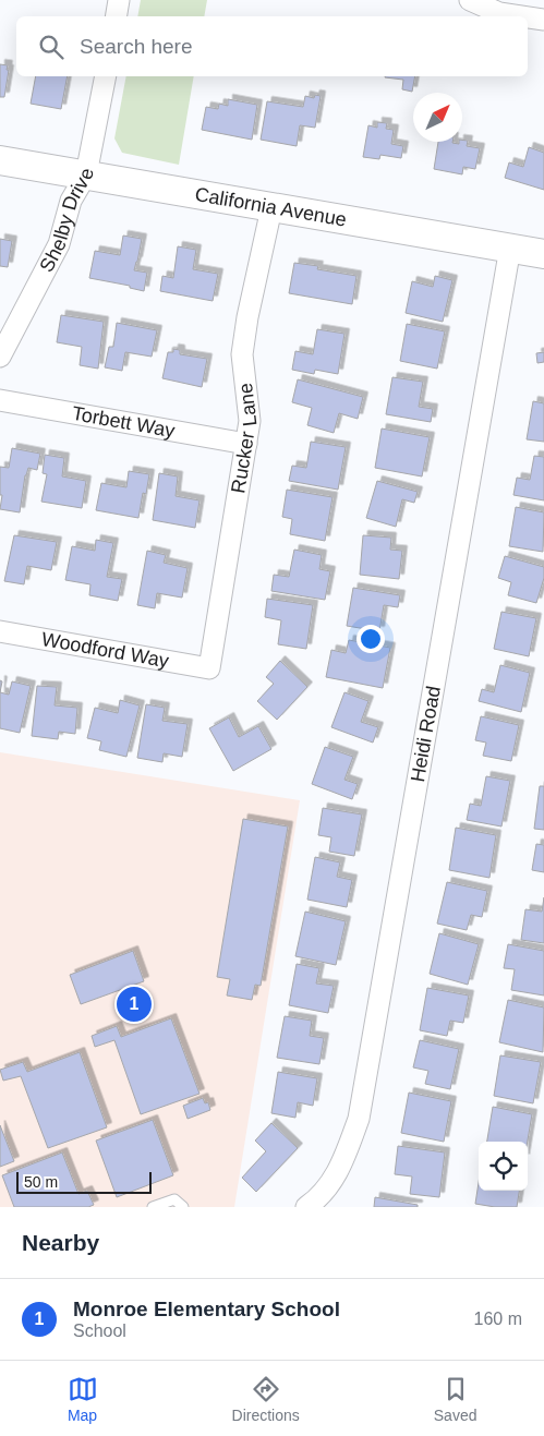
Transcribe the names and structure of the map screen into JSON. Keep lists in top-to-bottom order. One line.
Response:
{"streets":{"main road":["California Avenue"],"street":["Shelby Drive","Torbett Way","Rucker Lane","Woodford Way","Heidi Road"]},"crossings":[["California Avenue","Shelby Drive"],["California Avenue","Rucker Lane"],["California Avenue","Heidi Road"],["Torbett Way","Rucker Lane"],["Rucker Lane","Woodford Way"]],"scale_bar":"50 m","north":"top right","page":{"search":"Search here","pins":"1","scale":"50 m","heading":"Nearby","list":[{"mark":"1","name":"Monroe Elementary School","note":"School","value":"160 m"}],"nav":["Map","Directions","Saved"]}}
